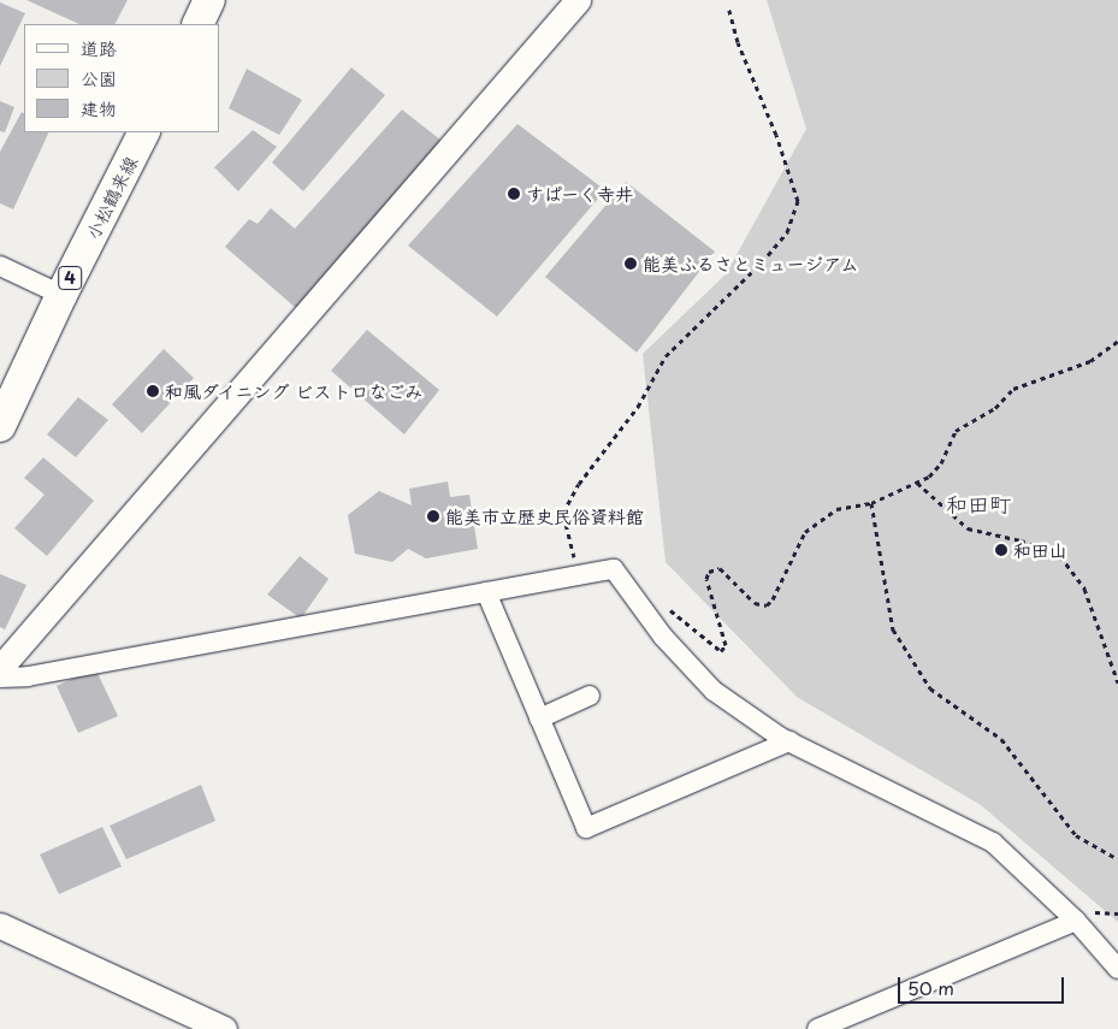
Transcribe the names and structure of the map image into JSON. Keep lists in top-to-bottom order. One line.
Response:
{"streets":{"main road":["小松鶴来線","4"]},"districts":["和田町"],"places":["すぱーく寺井","能美ふるさとミュージアム","和風ダイニング ビストロなごみ","能美市立歴史民俗資料館","和田山"],"legend":["道路","公園","建物"],"scale_bar":"50 m"}
